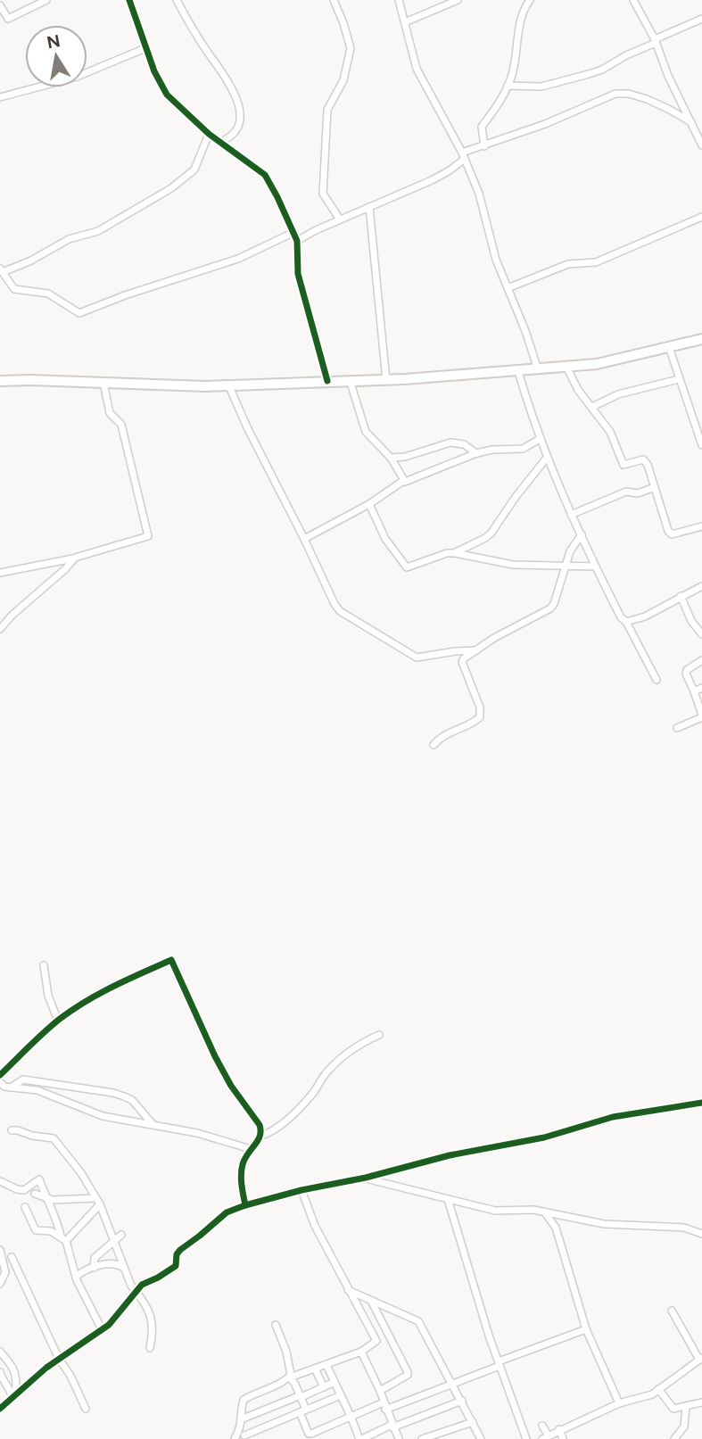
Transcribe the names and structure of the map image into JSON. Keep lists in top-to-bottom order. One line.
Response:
{"north":"top"}
